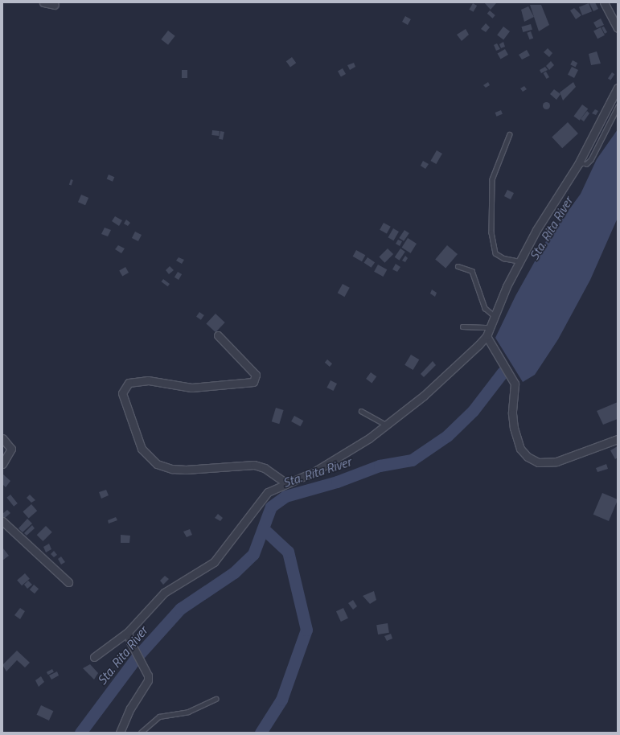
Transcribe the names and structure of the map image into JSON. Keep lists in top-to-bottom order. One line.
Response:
{"water":["Sta. Rita River"]}
